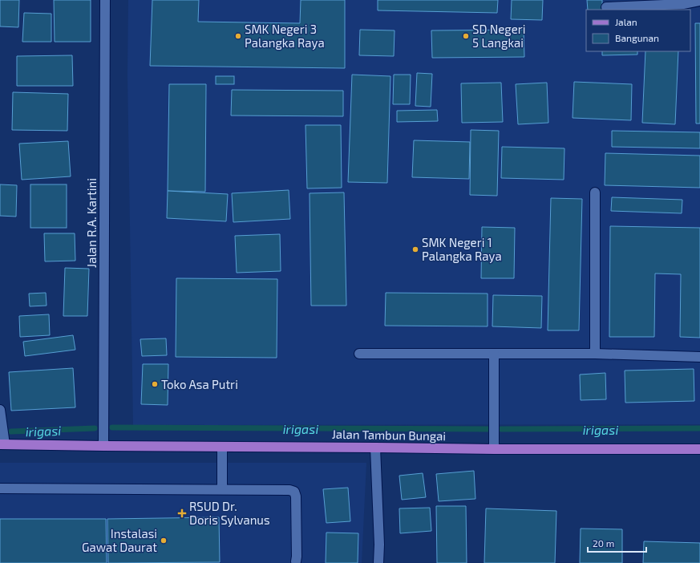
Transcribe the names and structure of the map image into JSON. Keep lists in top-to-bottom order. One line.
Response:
{"streets":{"main road":["Jalan Tambun Bungai"],"street":["Jalan R.A. Kartini"]},"crossings":[["Jalan R.A. Kartini","Jalan Tambun Bungai"]],"water":["irigasi"],"places":{"other":["SMK Negeri 3 Palangka Raya","SD Negeri 5 Langkai","SMK Negeri 1 Palangka Raya","Toko Asa Putri","Instalasi Gawat Daurat"],"health":["RSUD Dr. Doris Sylvanus"]},"legend":["Jalan","Bangunan"],"scale_bar":"20 m"}
